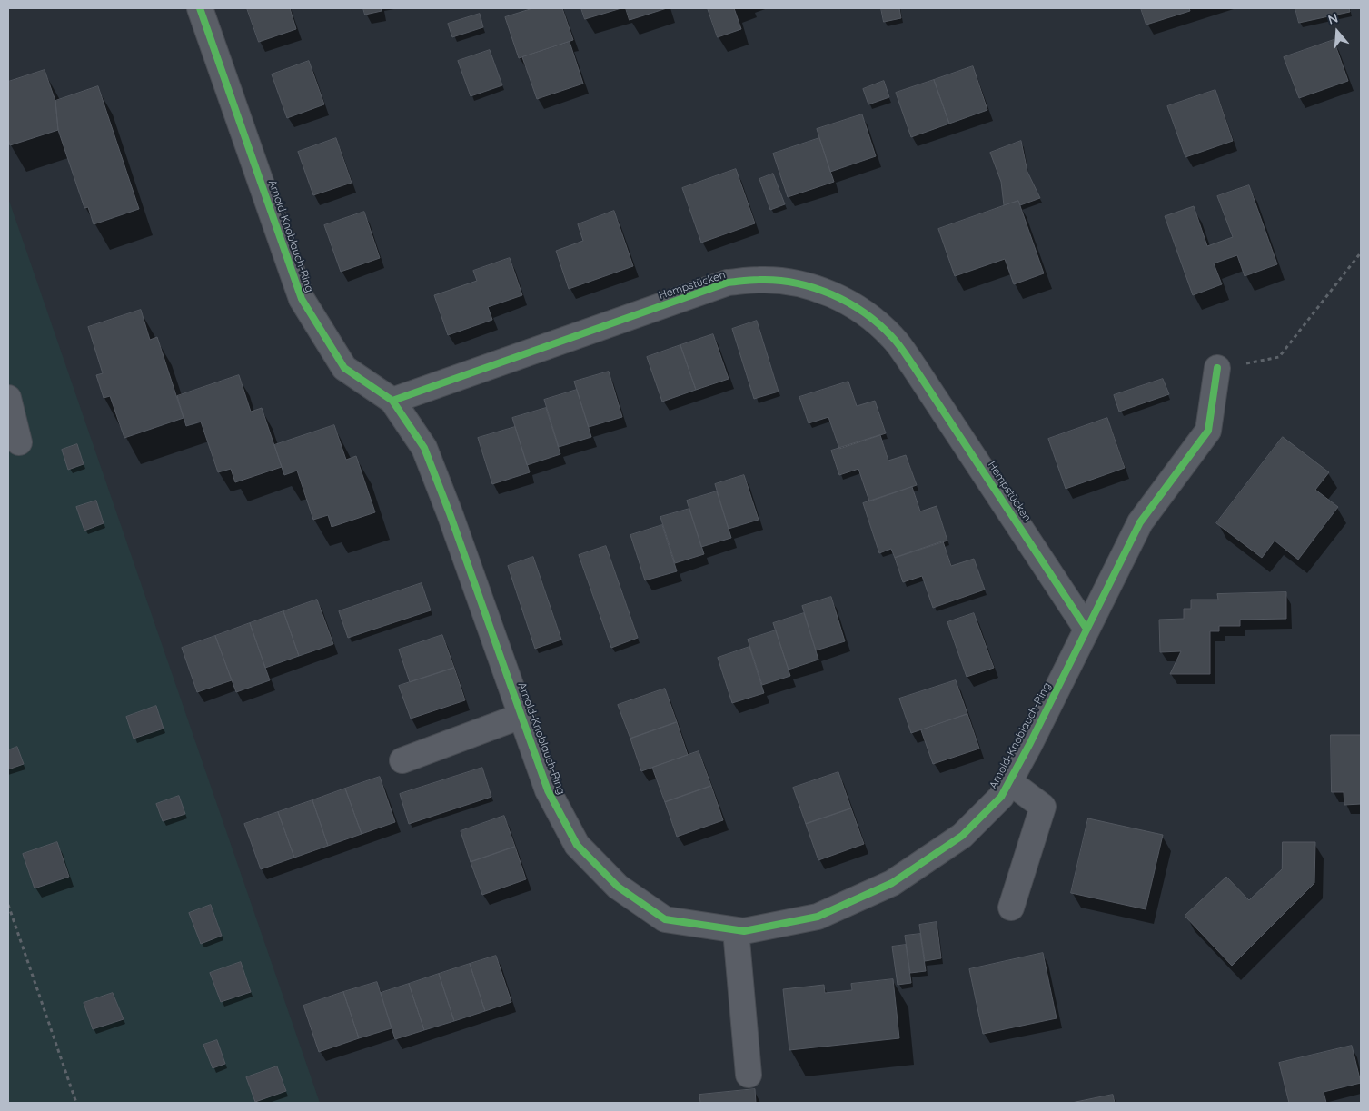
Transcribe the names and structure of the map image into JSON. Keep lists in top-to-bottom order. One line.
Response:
{"streets":{"street":["Arnold-Knoblauch-Ring","Hempstücken"]},"crossings":[["Arnold-Knoblauch-Ring","Hempstücken"]],"north":"top"}
